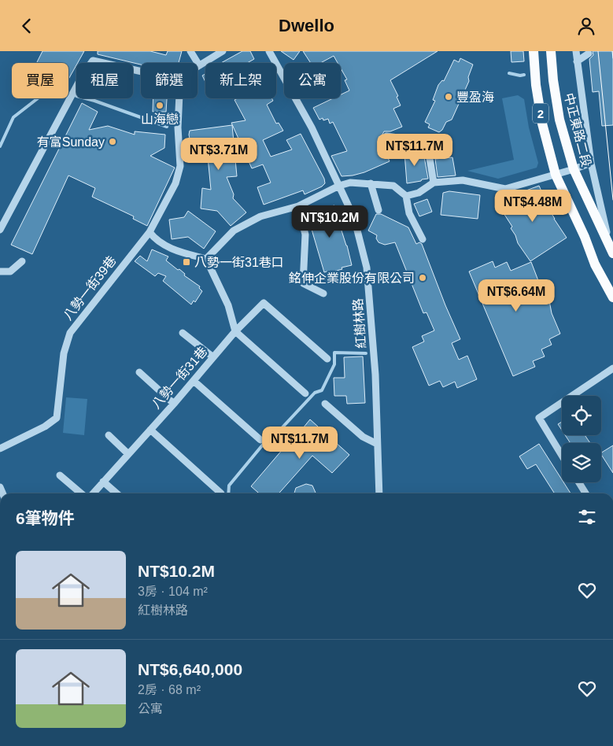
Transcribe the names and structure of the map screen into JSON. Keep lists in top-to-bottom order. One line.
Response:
{"streets":{"main road":["2","中正東路二段"],"street":["八勢一街39巷","紅樹林路","八勢一街31巷"]},"places":{"other":["豐盈海","山海戀","有富Sunday","銘伸企業股份有限公司"],"transit":["八勢一街31巷口"]},"page":{"header":"Dwello","chip":["買屋","租屋","篩選","新上架","公寓"],"price":["NT$11.7M","NT$3.71M","NT$4.48M","NT$10.2M","NT$6.64M","NT$11.7M"],"heading":"6筆物件","list":[{"name":"NT$10.2M","note":"3房 · 104 m² · 紅樹林路"},{"name":"NT$6,640,000","note":"2房 · 68 m² · 公寓"}]}}
